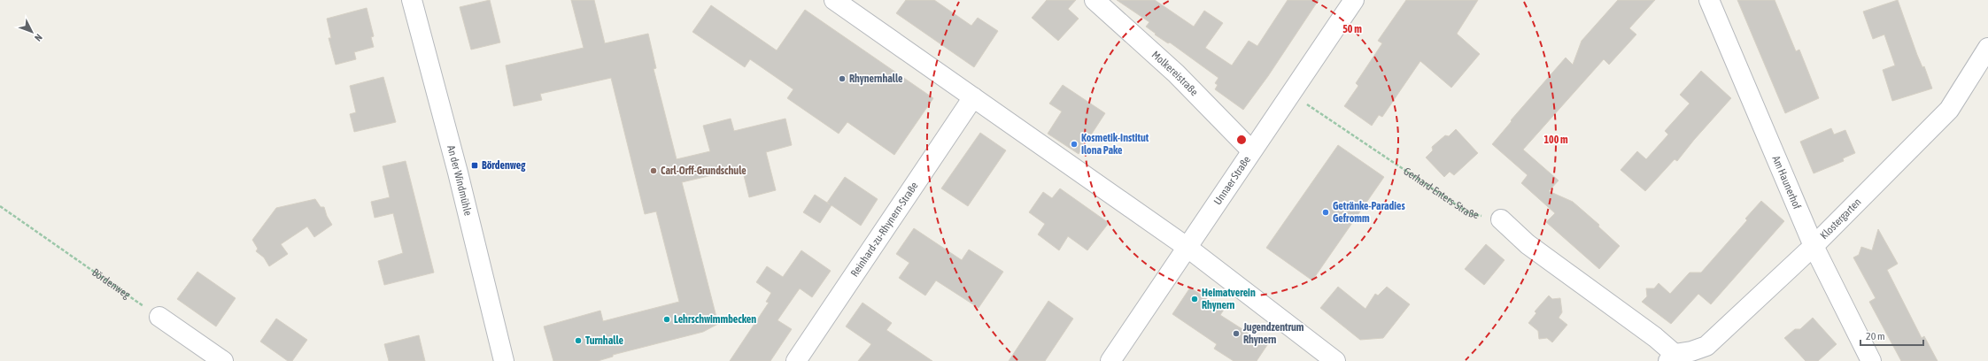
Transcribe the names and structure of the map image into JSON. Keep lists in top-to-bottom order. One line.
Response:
{"streets":{"street":["Molkereistraße","Unnaer Straße","An der Windmühle","Am Haunerhof","Klostergarten","Reinhard-zu-Rhynern-Straße"],"path":["Gerhard-Enters-Straße","Bördenweg"]},"crossings":[["Molkereistraße","Unnaer Straße"],["Unnaer Straße","Gerhard-Enters-Straße"],["Am Haunerhof","Klostergarten"]],"places":{"other":["Rhynernhalle","Kosmetik-Institut Ilona Pake","Carl-Orff-Grundschule","Getränke-Paradies Gefromm","Heimatverein Rhynern","Lehrschwimmbecken","Jugendzentrum Rhynern","Turnhalle"],"transit":["Bördenweg"]},"scale_bar":"20 m","north":"bottom right","rings":["50 m","100 m"]}
